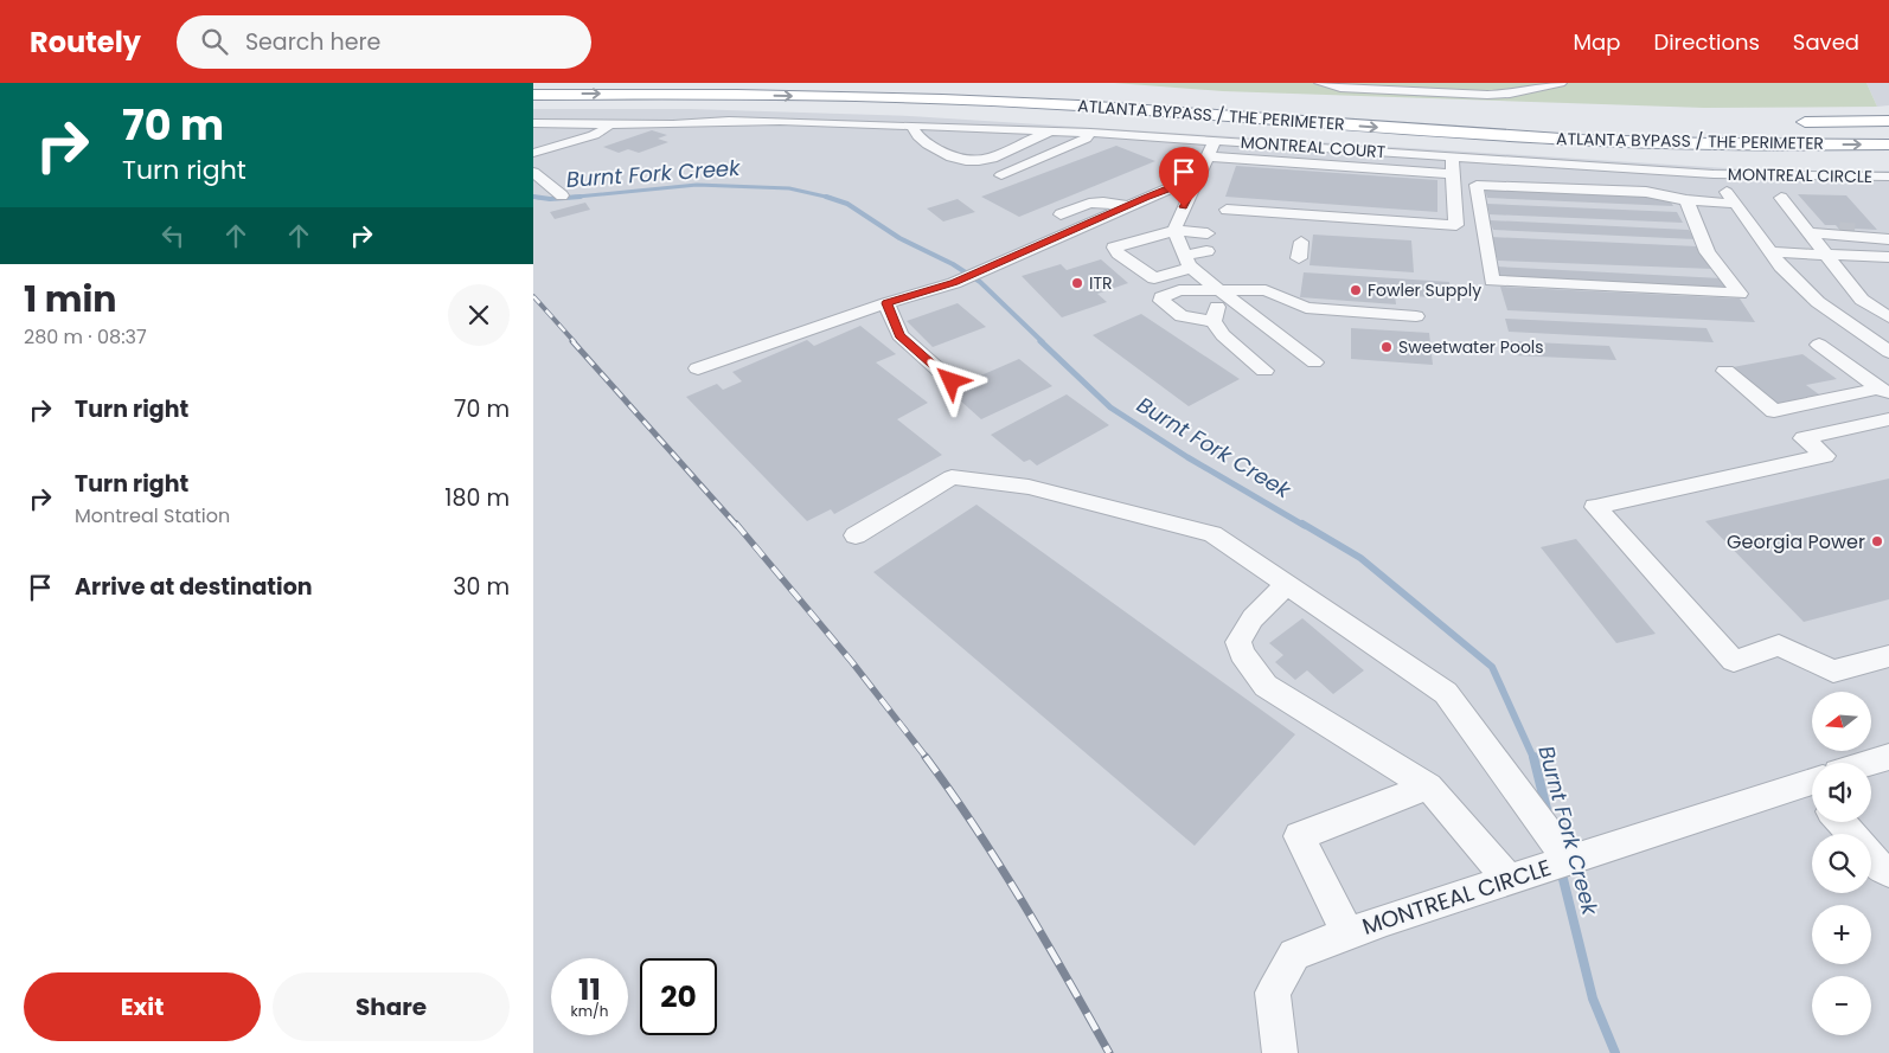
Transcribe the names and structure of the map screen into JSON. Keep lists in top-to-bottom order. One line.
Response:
{"streets":{"highway":["ATLANTA BYPASS / THE PERIMETER"],"street":["MONTREAL COURT","MONTREAL CIRCLE"]},"crossings":[["MONTREAL COURT","MONTREAL CIRCLE"]],"water":["Burnt Fork Creek"],"places":["ITR","Fowler Supply","Sweetwater Pools","Georgia Power"],"north":"left","page":{"header":"Routely","search":"Search here","nav":["Map","Directions","Saved"],"turn":["70 m","Turn right"],"heading":["1 min","280 m · 08:37"],"list":[{"name":"Turn right","value":"70 m"},{"name":"Turn right","note":"Montreal Station","value":"180 m"},{"name":"Arrive at destination","value":"30 m"}],"map_buttons":["+","−"],"speed":"11 km/h","limit":"20","buttons":["Exit","Share"]}}
